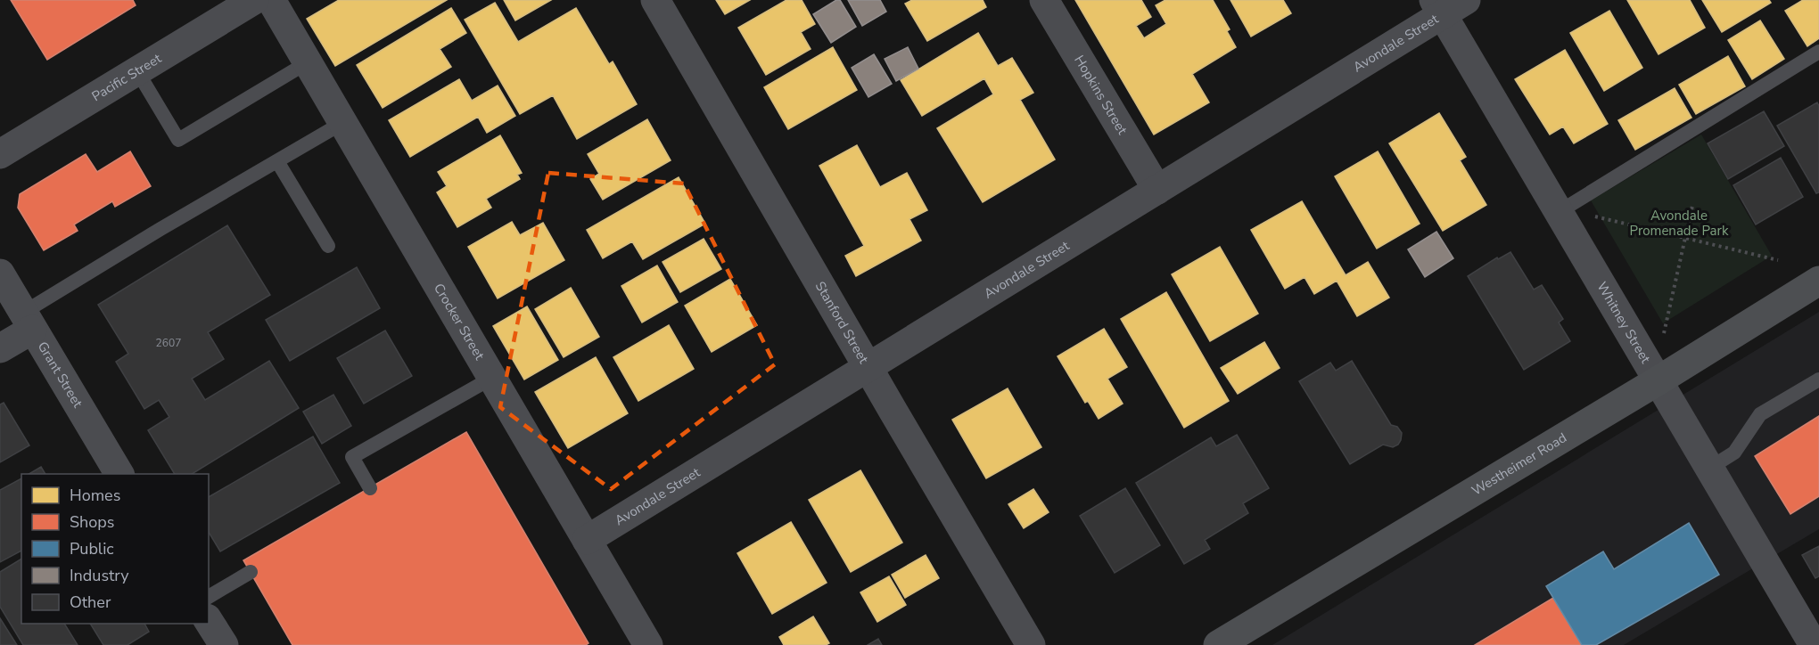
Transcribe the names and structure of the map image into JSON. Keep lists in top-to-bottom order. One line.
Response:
{"streets":{"main road":["Westheimer Road"],"street":["Avondale Street","Pacific Street","Hopkins Street","Crocker Street","Whitney Street","Stanford Street","Grant Street"]},"crossings":[["Avondale Street","Hopkins Street"],["Avondale Street","Crocker Street"],["Avondale Street","Whitney Street"],["Avondale Street","Stanford Street"],["Whitney Street","Westheimer Road"]],"parks":["Avondale Promenade Park"],"house_numbers":["2607"],"legend":["Homes","Shops","Public","Industry","Other"]}
